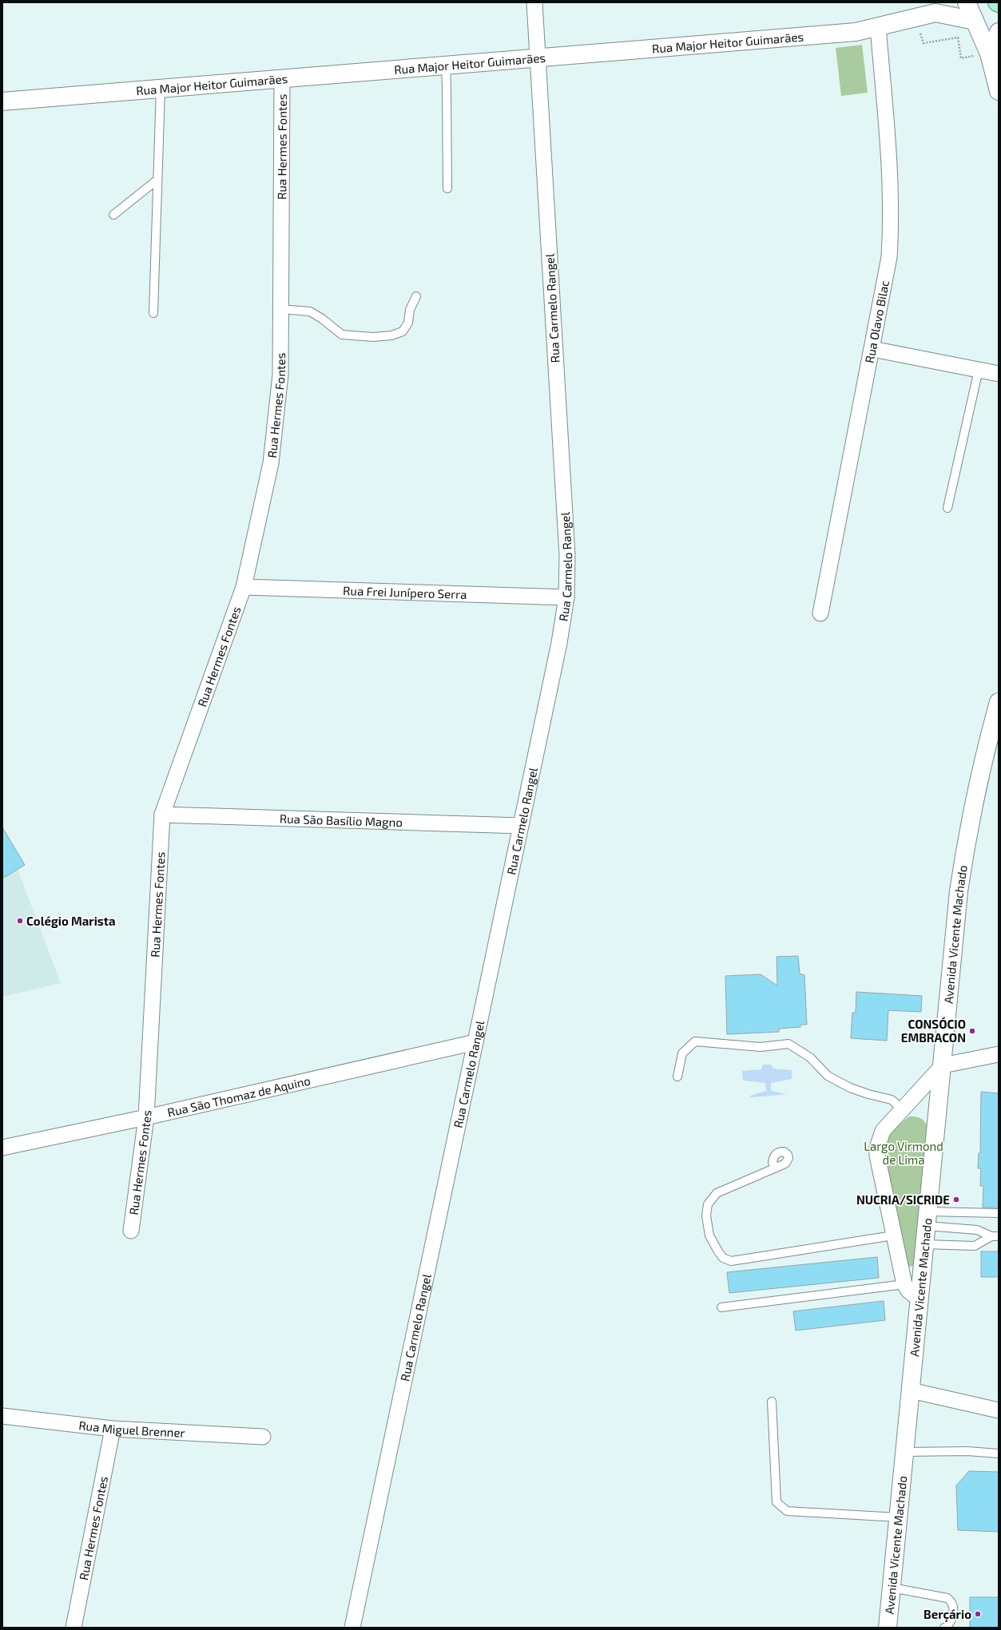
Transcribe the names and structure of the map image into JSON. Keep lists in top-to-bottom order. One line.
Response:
{"streets":{"street":["Rua Major Heitor Guimarães","Rua Hermes Fontes","Rua Carmelo Rangel","Rua Olavo Bilac","Rua Frei Junípero Serra","Rua São Basílio Magno","Avenida Vicente Machado","Rua São Thomaz de Aquino","Rua Miguel Brenner"]},"crossings":[["Rua Major Heitor Guimarães","Rua Hermes Fontes"],["Rua Major Heitor Guimarães","Rua Carmelo Rangel"],["Rua Major Heitor Guimarães","Rua Olavo Bilac"],["Rua Hermes Fontes","Rua Frei Junípero Serra"],["Rua Hermes Fontes","Rua São Basílio Magno"],["Rua Hermes Fontes","Rua São Thomaz de Aquino"],["Rua Hermes Fontes","Rua Miguel Brenner"],["Rua Carmelo Rangel","Rua Frei Junípero Serra"],["Rua Carmelo Rangel","Rua São Basílio Magno"],["Rua Carmelo Rangel","Rua São Thomaz de Aquino"]],"parks":["Largo Virmond de Lima"],"places":["Colégio Marista","CONSÓCIO EMBRACON","NUCRIA/SICRIDE","Berçário"]}
